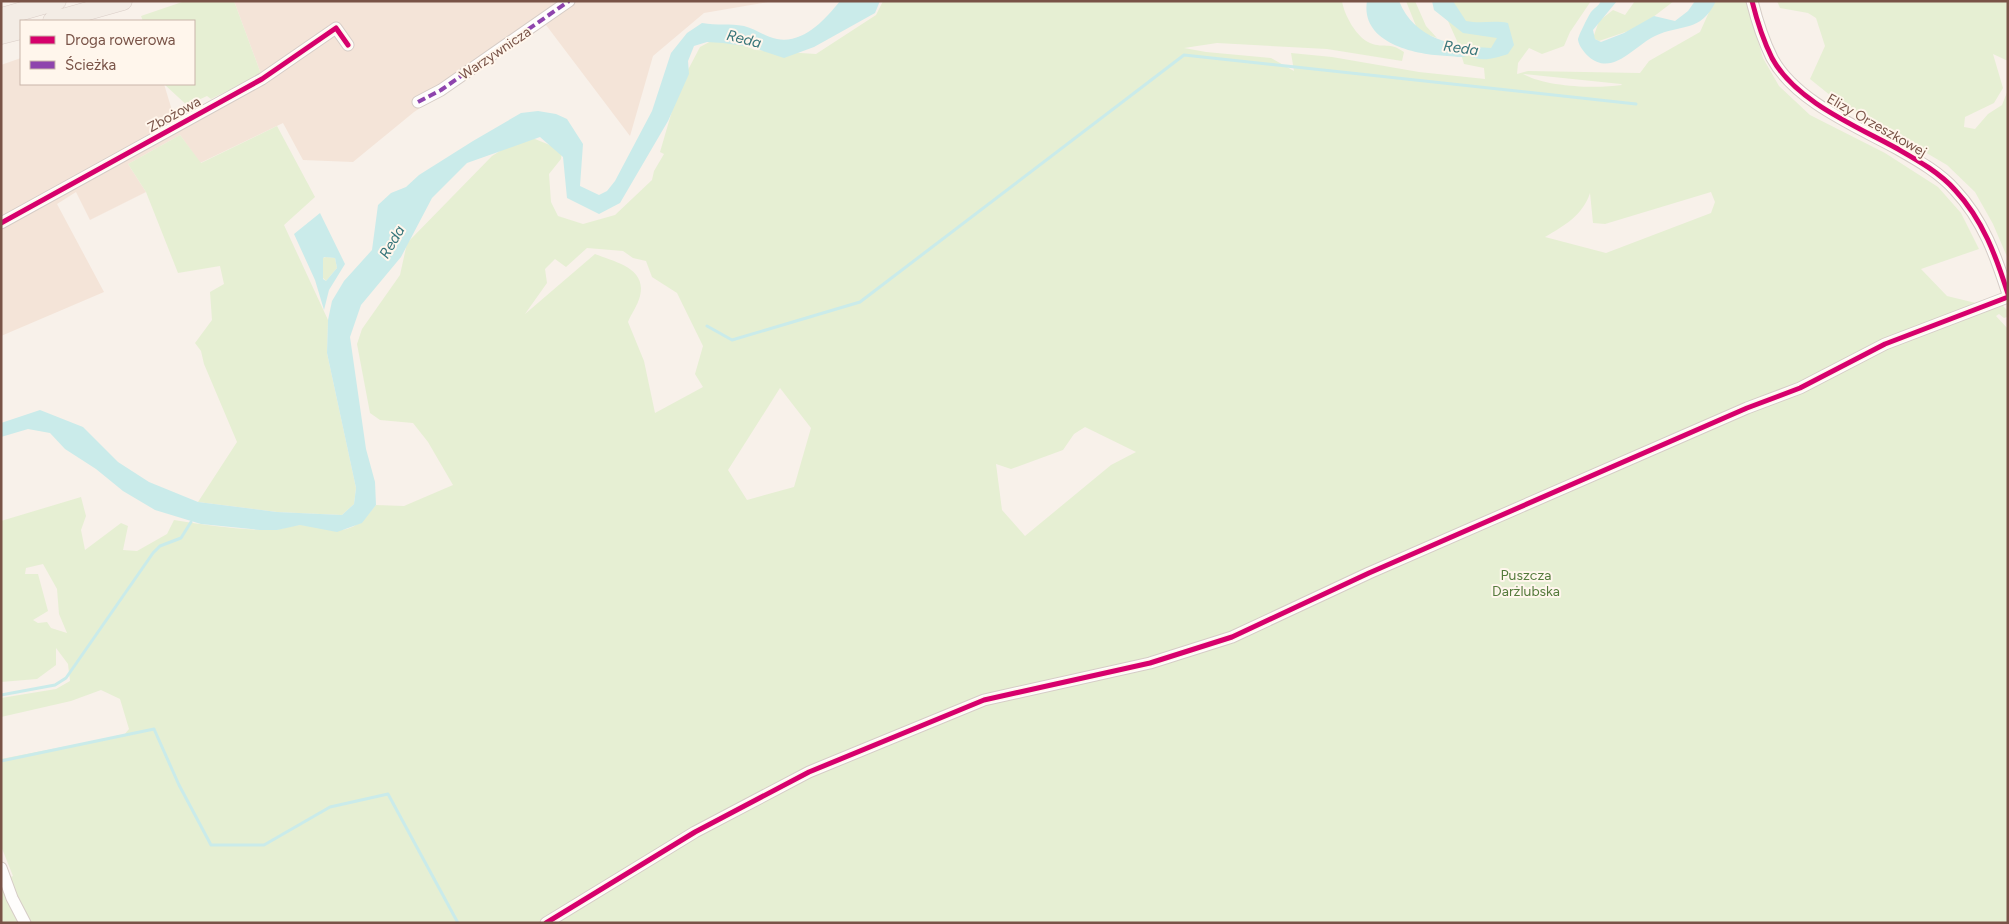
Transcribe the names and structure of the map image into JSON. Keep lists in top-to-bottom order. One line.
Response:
{"streets":{"street":["Warzywnicza","Zbożowa","Elizy Orzeszkowej"]},"water":["Reda"],"parks":["Puszcza Darżlubska"],"legend":["Droga rowerowa","Ścieżka"]}
